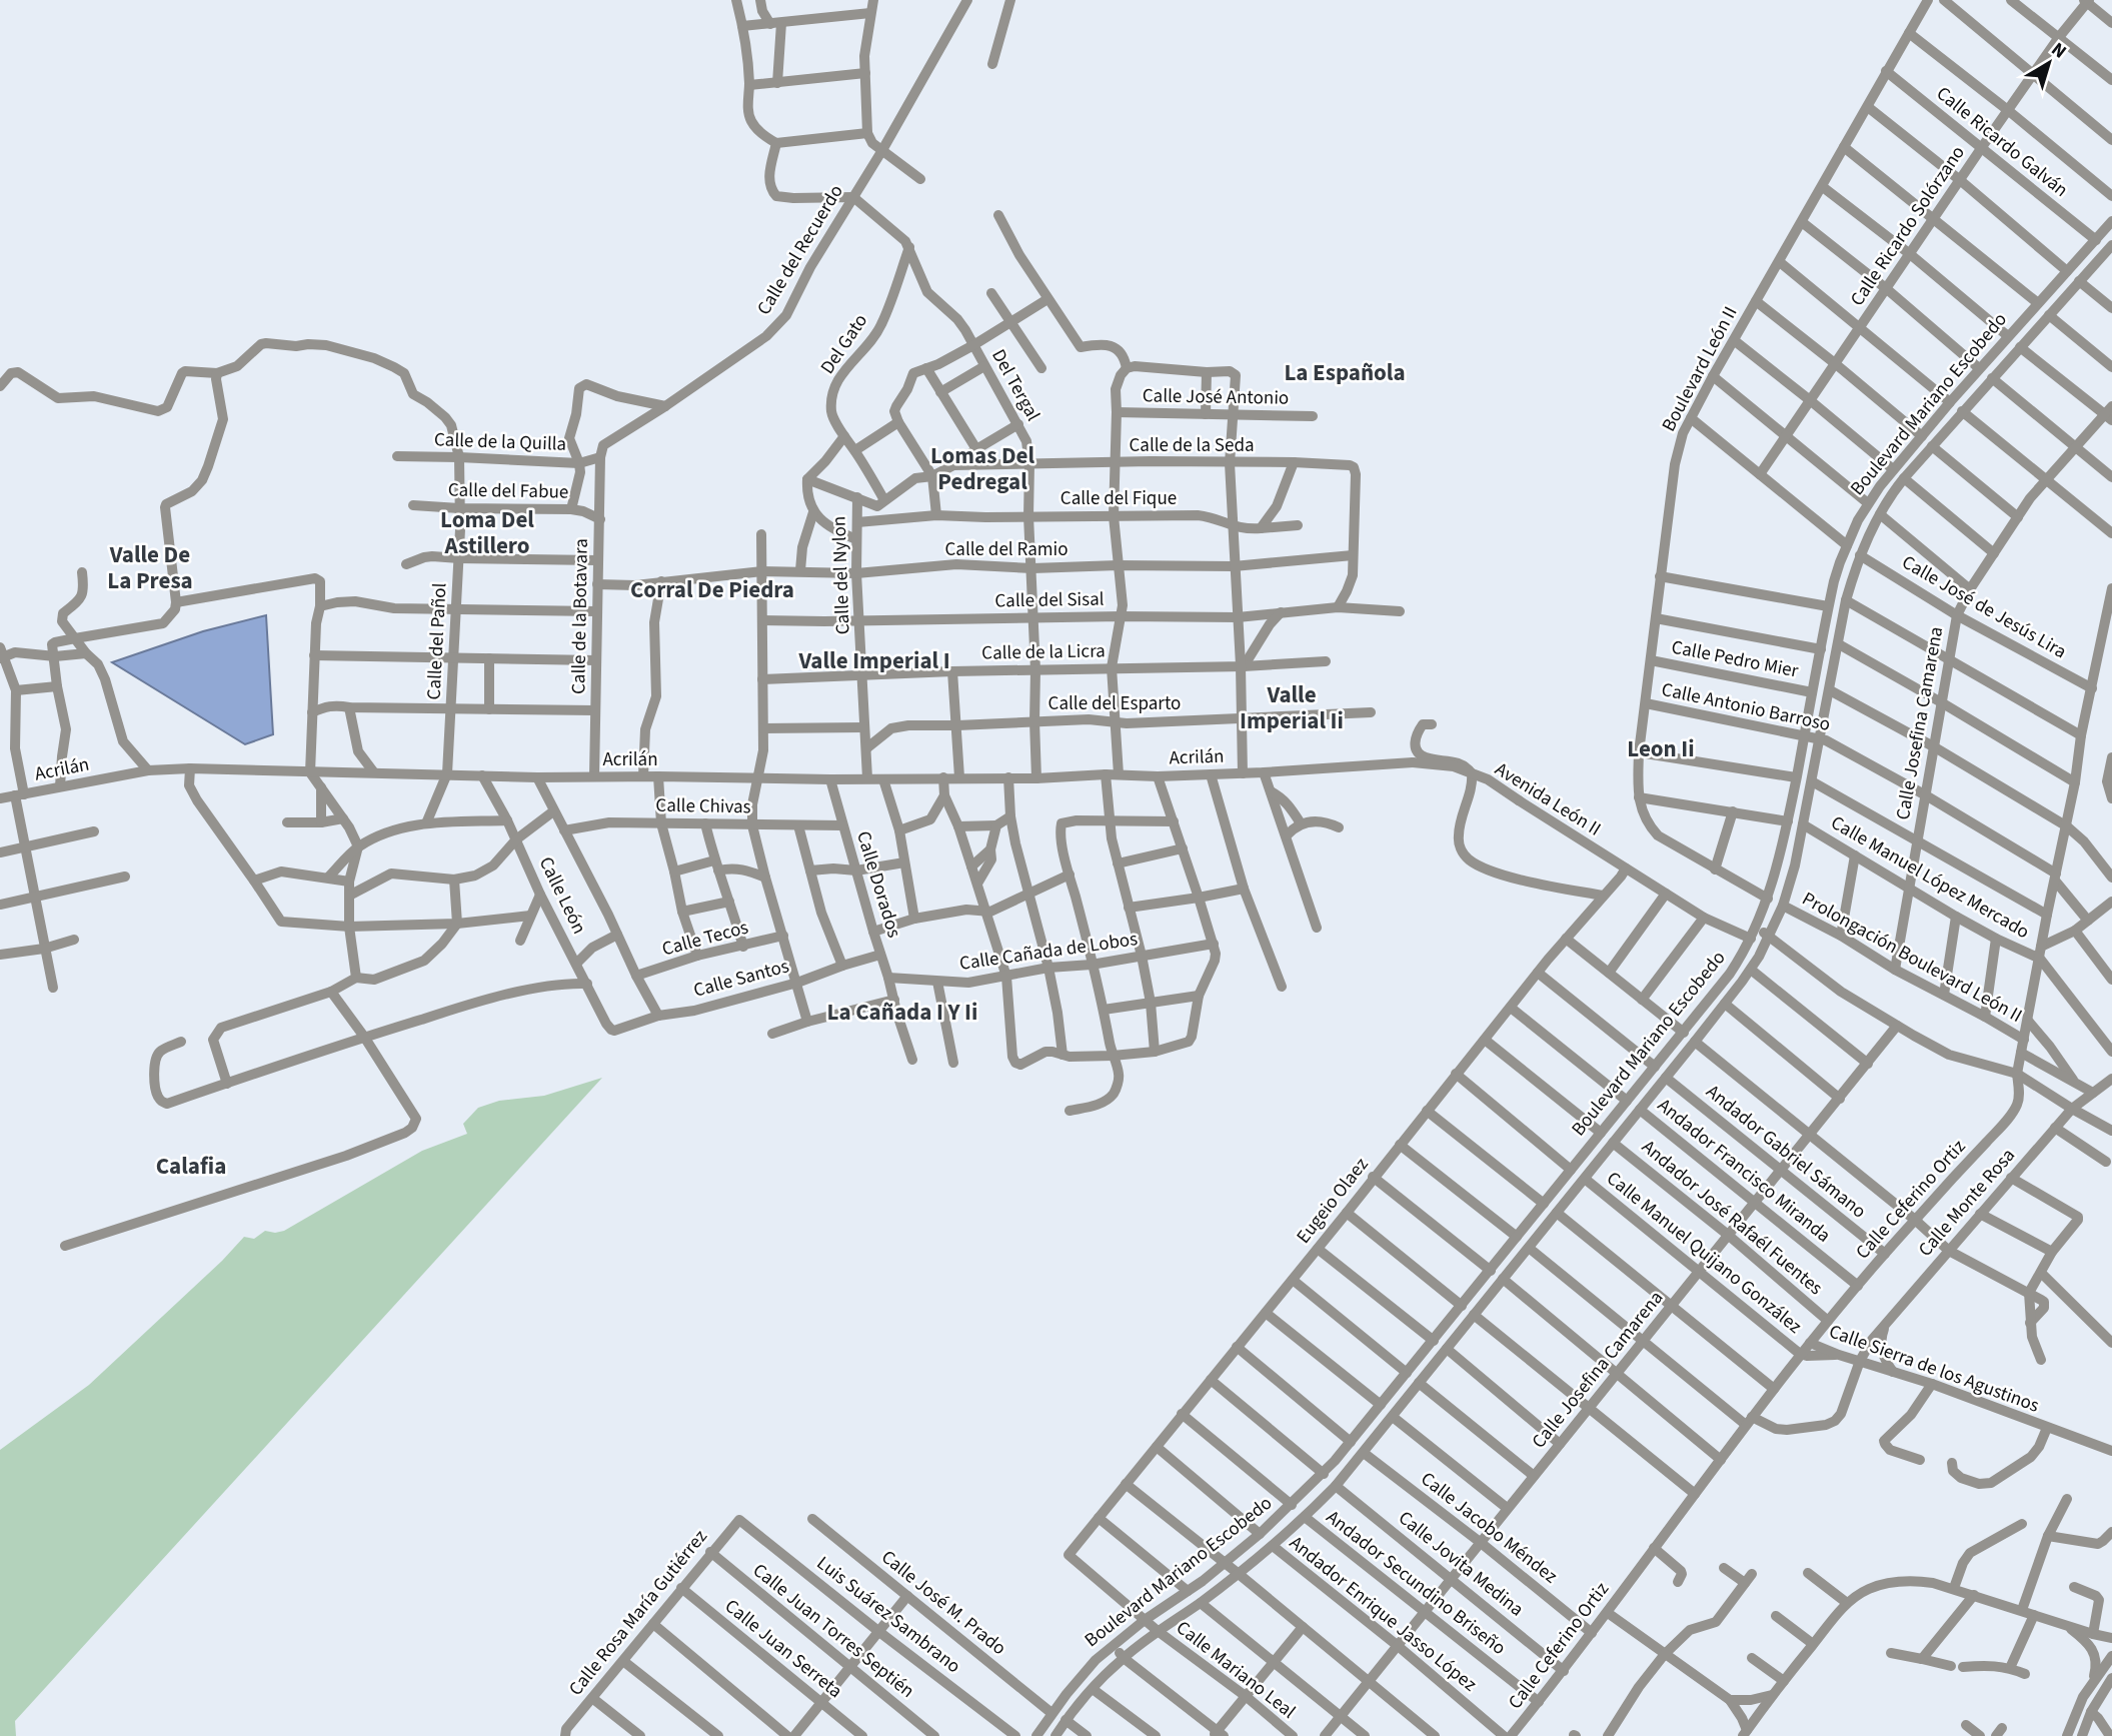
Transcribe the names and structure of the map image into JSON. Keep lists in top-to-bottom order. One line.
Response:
{"streets":{"street":["Calle Ricardo Galván","Calle Ricardo Solórzano","Calle del Recuerdo","Del Gato","Boulevard León II","Del Tergal","Calle José Antonio","Boulevard Mariano Escobedo","Calle de la Quilla","Calle de la Seda","Calle del Fabue","Calle del Fique","Calle del Ramio","Calle del Nylon","Calle del Sisal","Calle José de Jesús Lira","Calle de la Botavara","Calle del Pañol","Calle de la Licra","Calle Pedro Mier","Calle del Esparto","Calle Antonio Barroso","Calle Josefina Camarena","Acrilán","Avenida León II","Calle Chivas","Calle Manuel López Mercado","Calle Dorados","Calle León","Calle Tecos","Calle Cañada de Lobos","Prolongación Boulevard León II","Calle Santos","Andador Gabriel Sámano","Andador Francisco Miranda","Calle Ceferino Ortiz","Eugeio Olaez","Calle Monte Rosa","Andador José Rafaél Fuentes","Calle Manuel Quijano González","Calle Sierra de los Agustinos","Calle Jacobo Méndez","Calle Jovita Medina","Andador Secundino Briseño","Calle José M. Prado","Calle Rosa María Gutiérrez","Andador Enrique Jasso López","Luis Suárez Sambrano","Calle Juan Torres Septién","Calle Juan Serreta","Calle Mariano Leal"]},"crossings":[["Calle Ricardo Galván","Calle Ricardo Solórzano"],["Calle Ricardo Galván","Boulevard León II"],["Calle Ricardo Galván","Boulevard Mariano Escobedo"],["Calle del Recuerdo","Calle de la Quilla"],["Calle del Recuerdo","Calle de la Botavara"],["Del Gato","Del Tergal"],["Boulevard León II","Calle Pedro Mier"],["Boulevard León II","Calle Antonio Barroso"],["Del Tergal","Calle de la Seda"],["Del Tergal","Calle del Fique"],["Del Tergal","Calle del Ramio"],["Del Tergal","Calle del Sisal"],["Del Tergal","Calle de la Licra"],["Del Tergal","Calle del Esparto"],["Del Tergal","Acrilán"],["Boulevard Mariano Escobedo","Calle José de Jesús Lira"],["Boulevard Mariano Escobedo","Calle Pedro Mier"],["Boulevard Mariano Escobedo","Calle Antonio Barroso"],["Boulevard Mariano Escobedo","Avenida León II"],["Boulevard Mariano Escobedo","Calle Manuel López Mercado"],["Boulevard Mariano Escobedo","Prolongación Boulevard León II"],["Boulevard Mariano Escobedo","Andador Gabriel Sámano"],["Boulevard Mariano Escobedo","Andador Francisco Miranda"],["Boulevard Mariano Escobedo","Eugeio Olaez"],["Boulevard Mariano Escobedo","Andador José Rafaél Fuentes"],["Boulevard Mariano Escobedo","Calle Manuel Quijano González"],["Boulevard Mariano Escobedo","Calle Jacobo Méndez"],["Boulevard Mariano Escobedo","Calle Jovita Medina"],["Boulevard Mariano Escobedo","Andador Secundino Briseño"],["Boulevard Mariano Escobedo","Calle José M. Prado"],["Boulevard Mariano Escobedo","Andador Enrique Jasso López"],["Boulevard Mariano Escobedo","Calle Mariano Leal"],["Calle de la Quilla","Calle de la Botavara"],["Calle de la Quilla","Calle del Pañol"],["Calle de la Seda","Calle del Ramio"],["Calle del Fabue","Calle de la Botavara"],["Calle del Fabue","Calle del Pañol"],["Calle del Fique","Calle del Nylon"],["Calle del Ramio","Calle del Nylon"],["Calle del Ramio","Calle de la Botavara"],["Calle del Nylon","Calle del Sisal"],["Calle del Nylon","Calle de la Licra"],["Calle del Nylon","Calle del Esparto"],["Calle del Nylon","Acrilán"],["Calle José de Jesús Lira","Calle Josefina Camarena"],["Calle José de Jesús Lira","Calle Ceferino Ortiz"],["Calle de la Botavara","Acrilán"],["Calle del Pañol","Acrilán"],["Calle Antonio Barroso","Calle Josefina Camarena"],["Calle Antonio Barroso","Calle Ceferino Ortiz"],["Calle Josefina Camarena","Avenida León II"],["Calle Josefina Camarena","Calle Manuel López Mercado"],["Calle Josefina Camarena","Prolongación Boulevard León II"],["Calle Josefina Camarena","Andador Gabriel Sámano"],["Calle Josefina Camarena","Andador Francisco Miranda"],["Calle Josefina Camarena","Andador José Rafaél Fuentes"],["Calle Josefina Camarena","Calle Manuel Quijano González"],["Calle Josefina Camarena","Calle Jacobo Méndez"],["Calle Josefina Camarena","Calle Jovita Medina"],["Calle Josefina Camarena","Andador Secundino Briseño"],["Calle Josefina Camarena","Andador Enrique Jasso López"],["Acrilán","Avenida León II"],["Acrilán","Calle Dorados"],["Acrilán","Calle León"],["Avenida León II","Calle Ceferino Ortiz"],["Avenida León II","Eugeio Olaez"],["Calle Chivas","Calle Dorados"],["Calle Manuel López Mercado","Calle Ceferino Ortiz"],["Calle Dorados","Calle Cañada de Lobos"],["Calle Dorados","Calle Santos"],["Calle León","Calle Santos"],["Prolongación Boulevard León II","Calle Ceferino Ortiz"],["Prolongación Boulevard León II","Calle Monte Rosa"],["Andador Gabriel Sámano","Calle Ceferino Ortiz"],["Andador Francisco Miranda","Calle Ceferino Ortiz"],["Andador Francisco Miranda","Eugeio Olaez"],["Calle Ceferino Ortiz","Calle Monte Rosa"],["Calle Ceferino Ortiz","Andador José Rafaél Fuentes"],["Calle Ceferino Ortiz","Calle Manuel Quijano González"],["Calle Ceferino Ortiz","Calle Sierra de los Agustinos"],["Calle Ceferino Ortiz","Calle Jacobo Méndez"],["Calle Ceferino Ortiz","Calle Jovita Medina"],["Calle Ceferino Ortiz","Andador Secundino Briseño"],["Eugeio Olaez","Calle Mariano Leal"],["Calle Monte Rosa","Calle Sierra de los Agustinos"],["Calle Rosa María Gutiérrez","Luis Suárez Sambrano"],["Calle Rosa María Gutiérrez","Calle Juan Torres Septién"],["Calle Rosa María Gutiérrez","Calle Juan Serreta"]],"districts":["La Española","Lomas Del Pedregal","Loma Del Astillero","Valle De La Presa","Corral De Piedra","Valle Imperial I","Valle Imperial Ii","Leon Ii","La Cañada I Y Ii","Calafia"],"north":"top right"}
